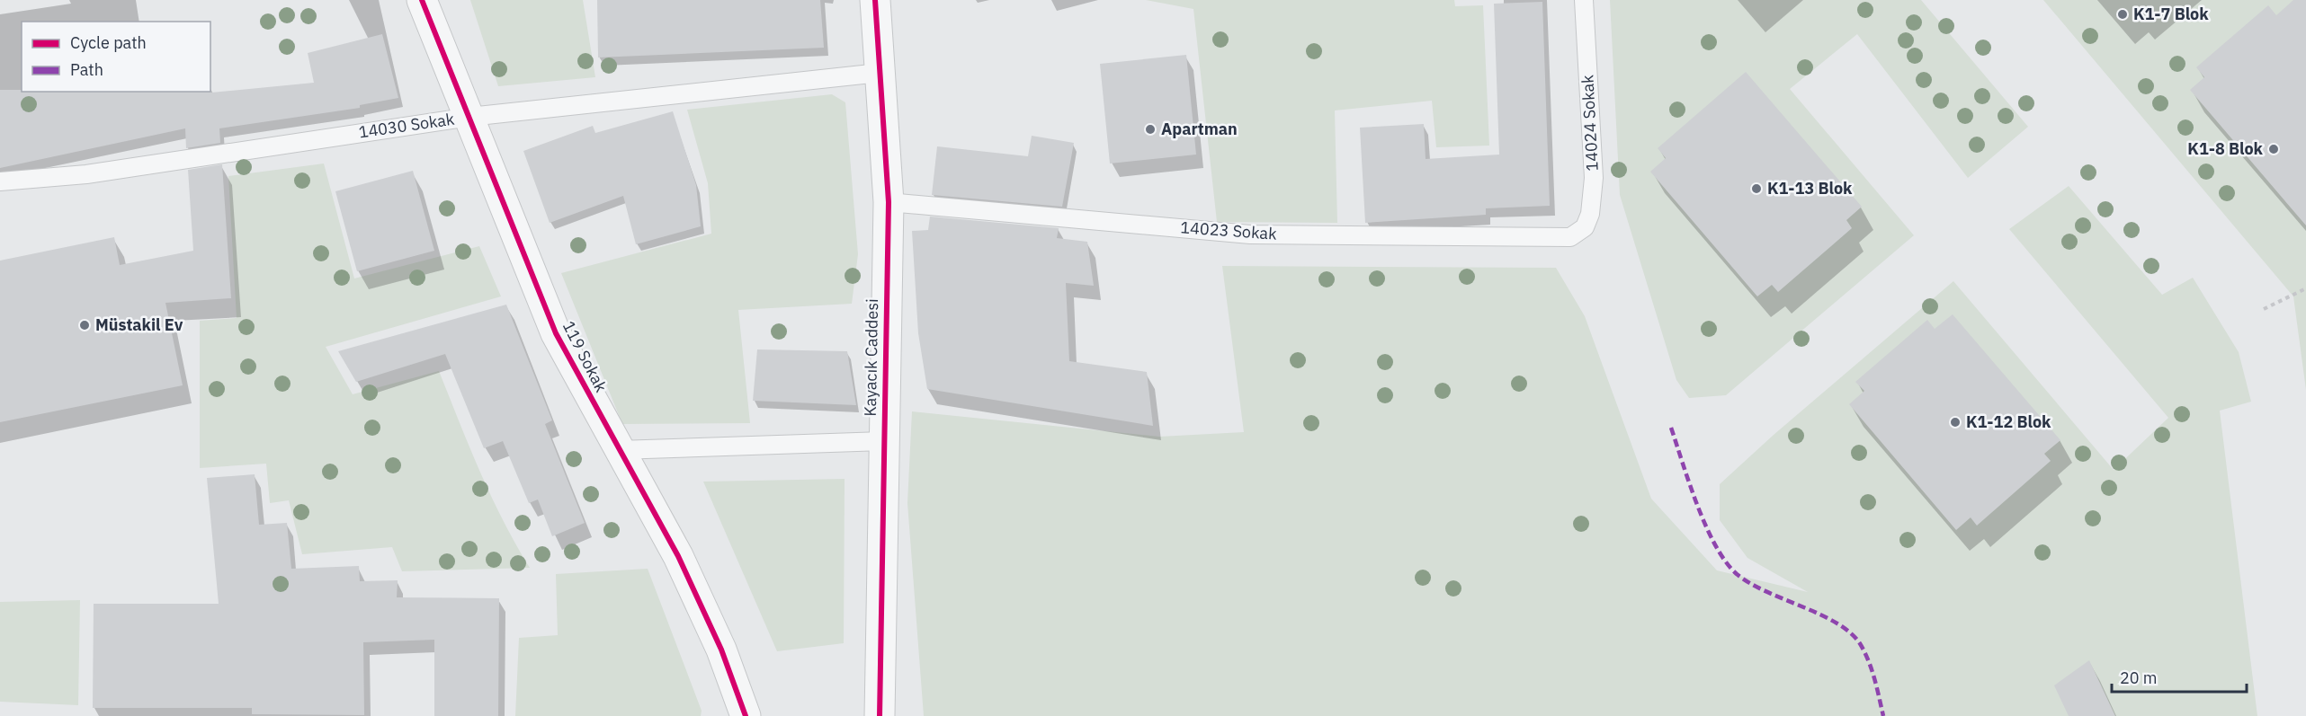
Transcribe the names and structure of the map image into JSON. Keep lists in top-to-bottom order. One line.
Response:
{"streets":{"street":["119 Sokak","Kayacık Caddesi"],"lane":["14024 Sokak","14030 Sokak","14023 Sokak"]},"crossings":[["14024 Sokak","14023 Sokak"],["14030 Sokak","119 Sokak"],["14030 Sokak","Kayacık Caddesi"],["14023 Sokak","Kayacık Caddesi"]],"places":["K1-7 Blok","Apartman","K1-8 Blok","K1-13 Blok","Müstakil Ev","K1-12 Blok"],"legend":["Cycle path","Path"],"scale_bar":"20 m"}
